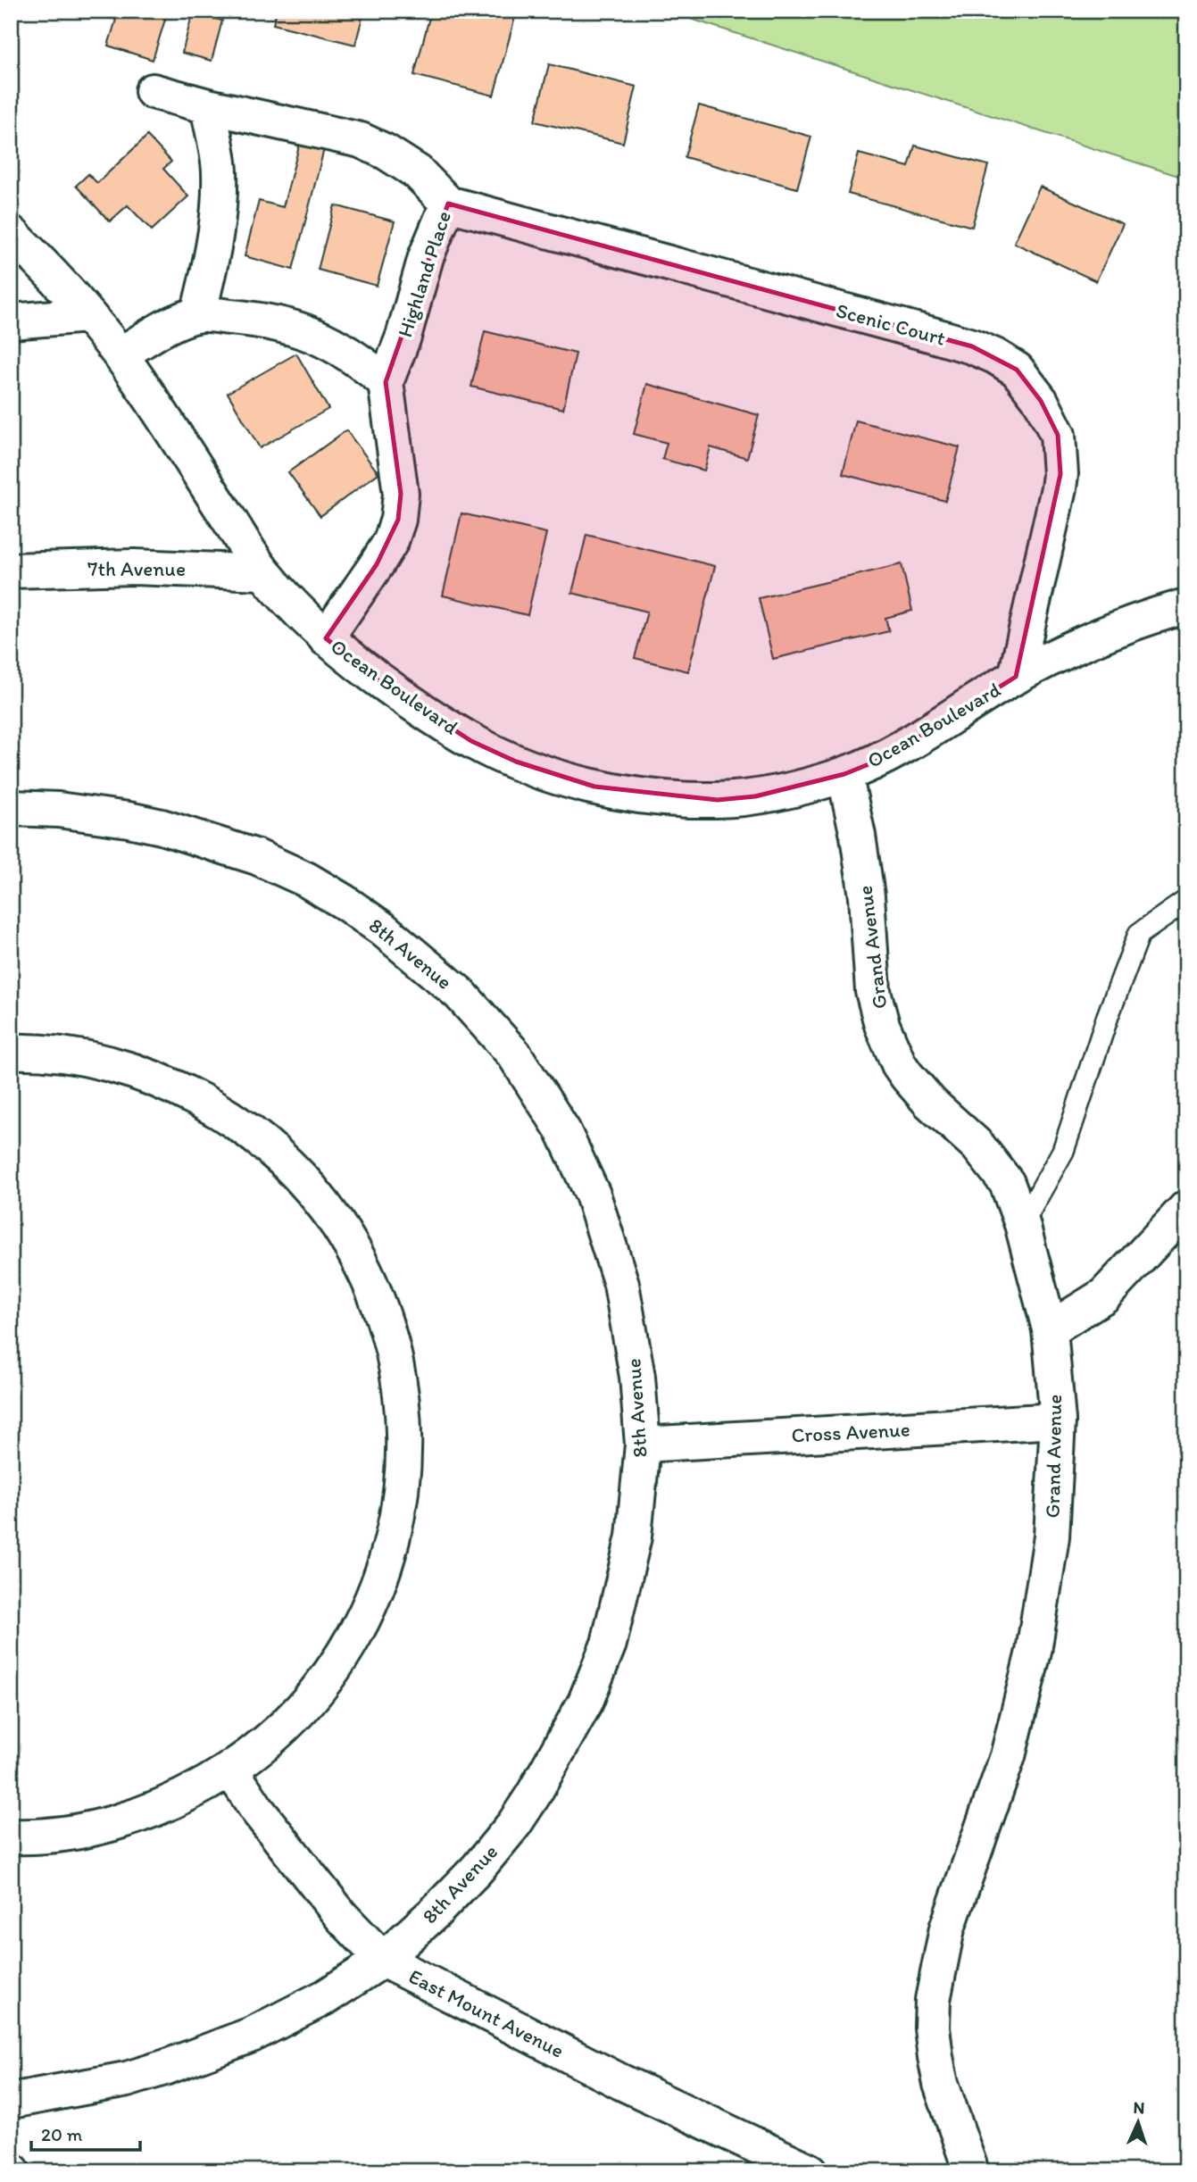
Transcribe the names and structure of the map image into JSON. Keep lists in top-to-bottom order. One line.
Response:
{"streets":{"street":["Highland Place","Scenic Court","7th Avenue","Ocean Boulevard","Grand Avenue","8th Avenue","Cross Avenue","East Mount Avenue"]},"crossings":[["Highland Place","Scenic Court"],["Highland Place","Ocean Boulevard"],["Scenic Court","Ocean Boulevard"],["7th Avenue","Ocean Boulevard"],["Ocean Boulevard","Grand Avenue"],["Grand Avenue","Cross Avenue"],["8th Avenue","Cross Avenue"],["8th Avenue","East Mount Avenue"]],"scale_bar":"20 m","north":"top"}
